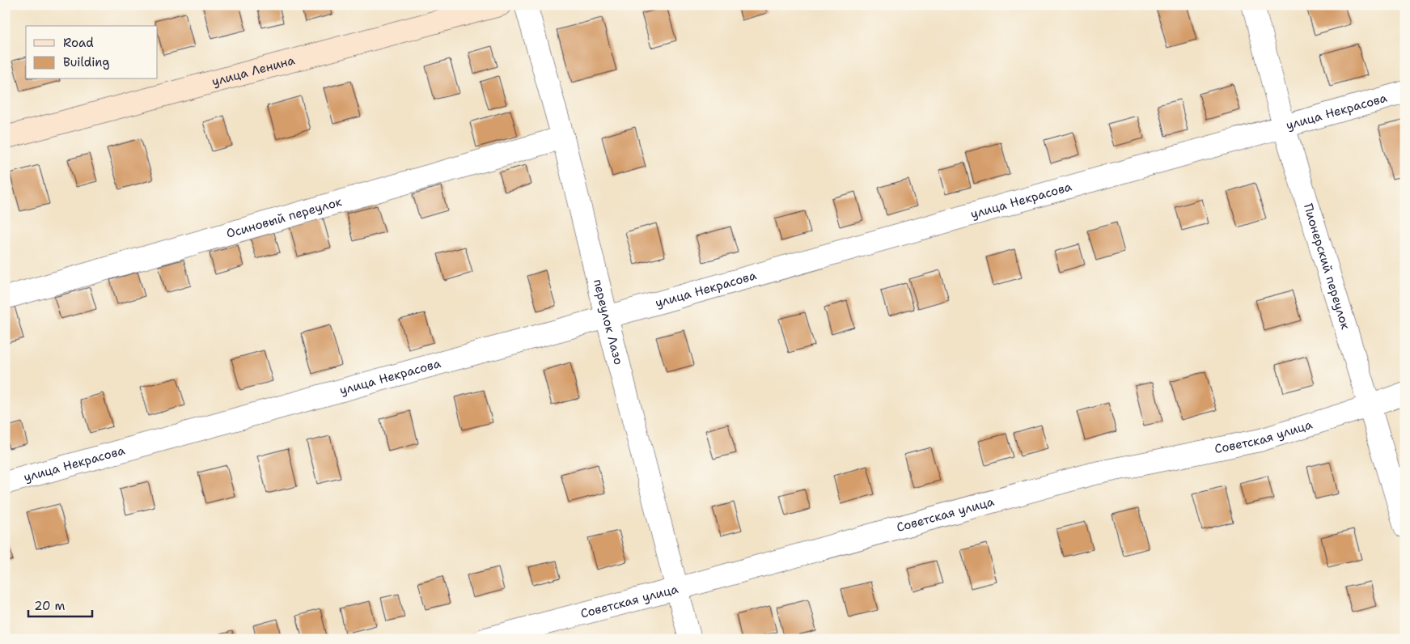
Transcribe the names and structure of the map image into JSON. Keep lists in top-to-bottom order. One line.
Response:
{"streets":{"main road":["улица Ленина"],"street":["улица Некрасова","Осиновый переулок","Пионерский переулок","переулок Лазо","Советская улица"]},"crossings":[["улица Некрасова","Пионерский переулок"],["улица Некрасова","переулок Лазо"],["Осиновый переулок","переулок Лазо"],["Пионерский переулок","Советская улица"],["переулок Лазо","Советская улица"]],"legend":["Road","Building"],"scale_bar":"20 m"}
